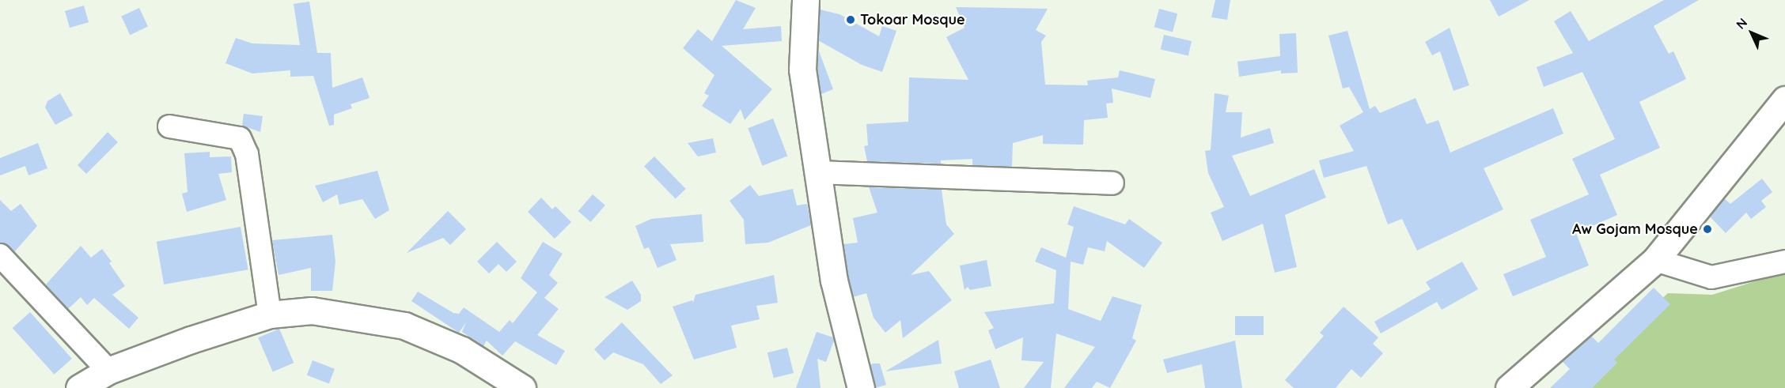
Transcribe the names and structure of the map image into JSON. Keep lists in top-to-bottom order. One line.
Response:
{"places":["Tokoar Mosque","Aw Gojam Mosque"],"north":"top left"}
